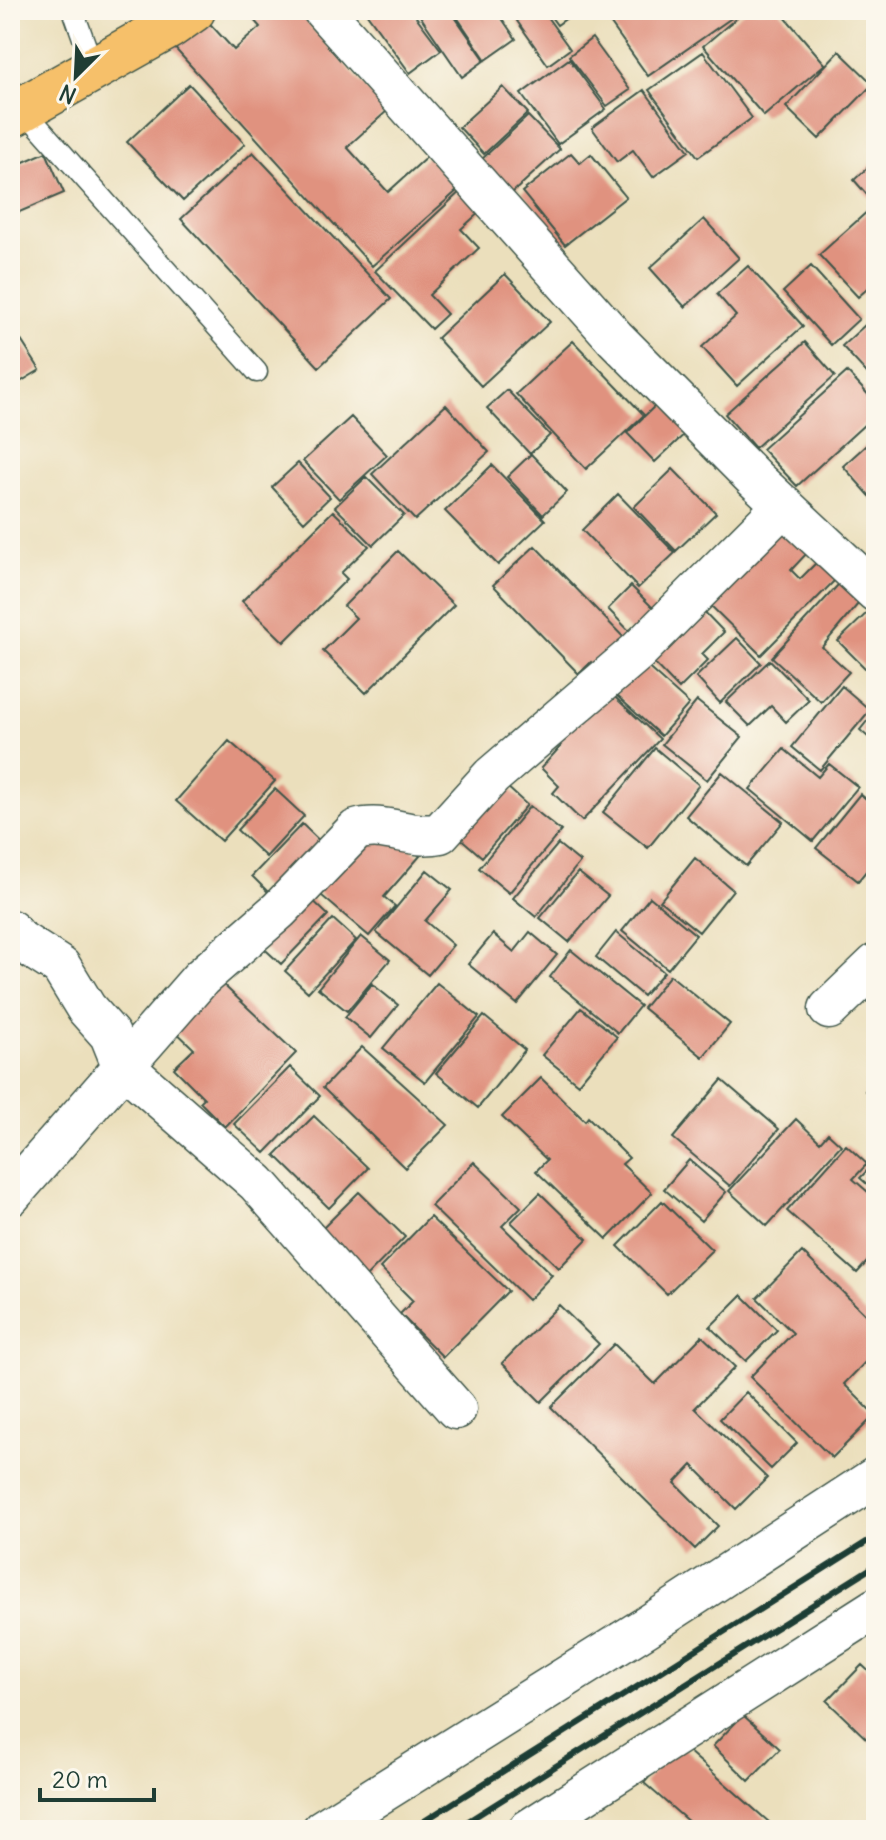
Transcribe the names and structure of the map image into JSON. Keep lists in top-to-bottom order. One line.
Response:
{"scale_bar":"20 m","north":"bottom left"}
